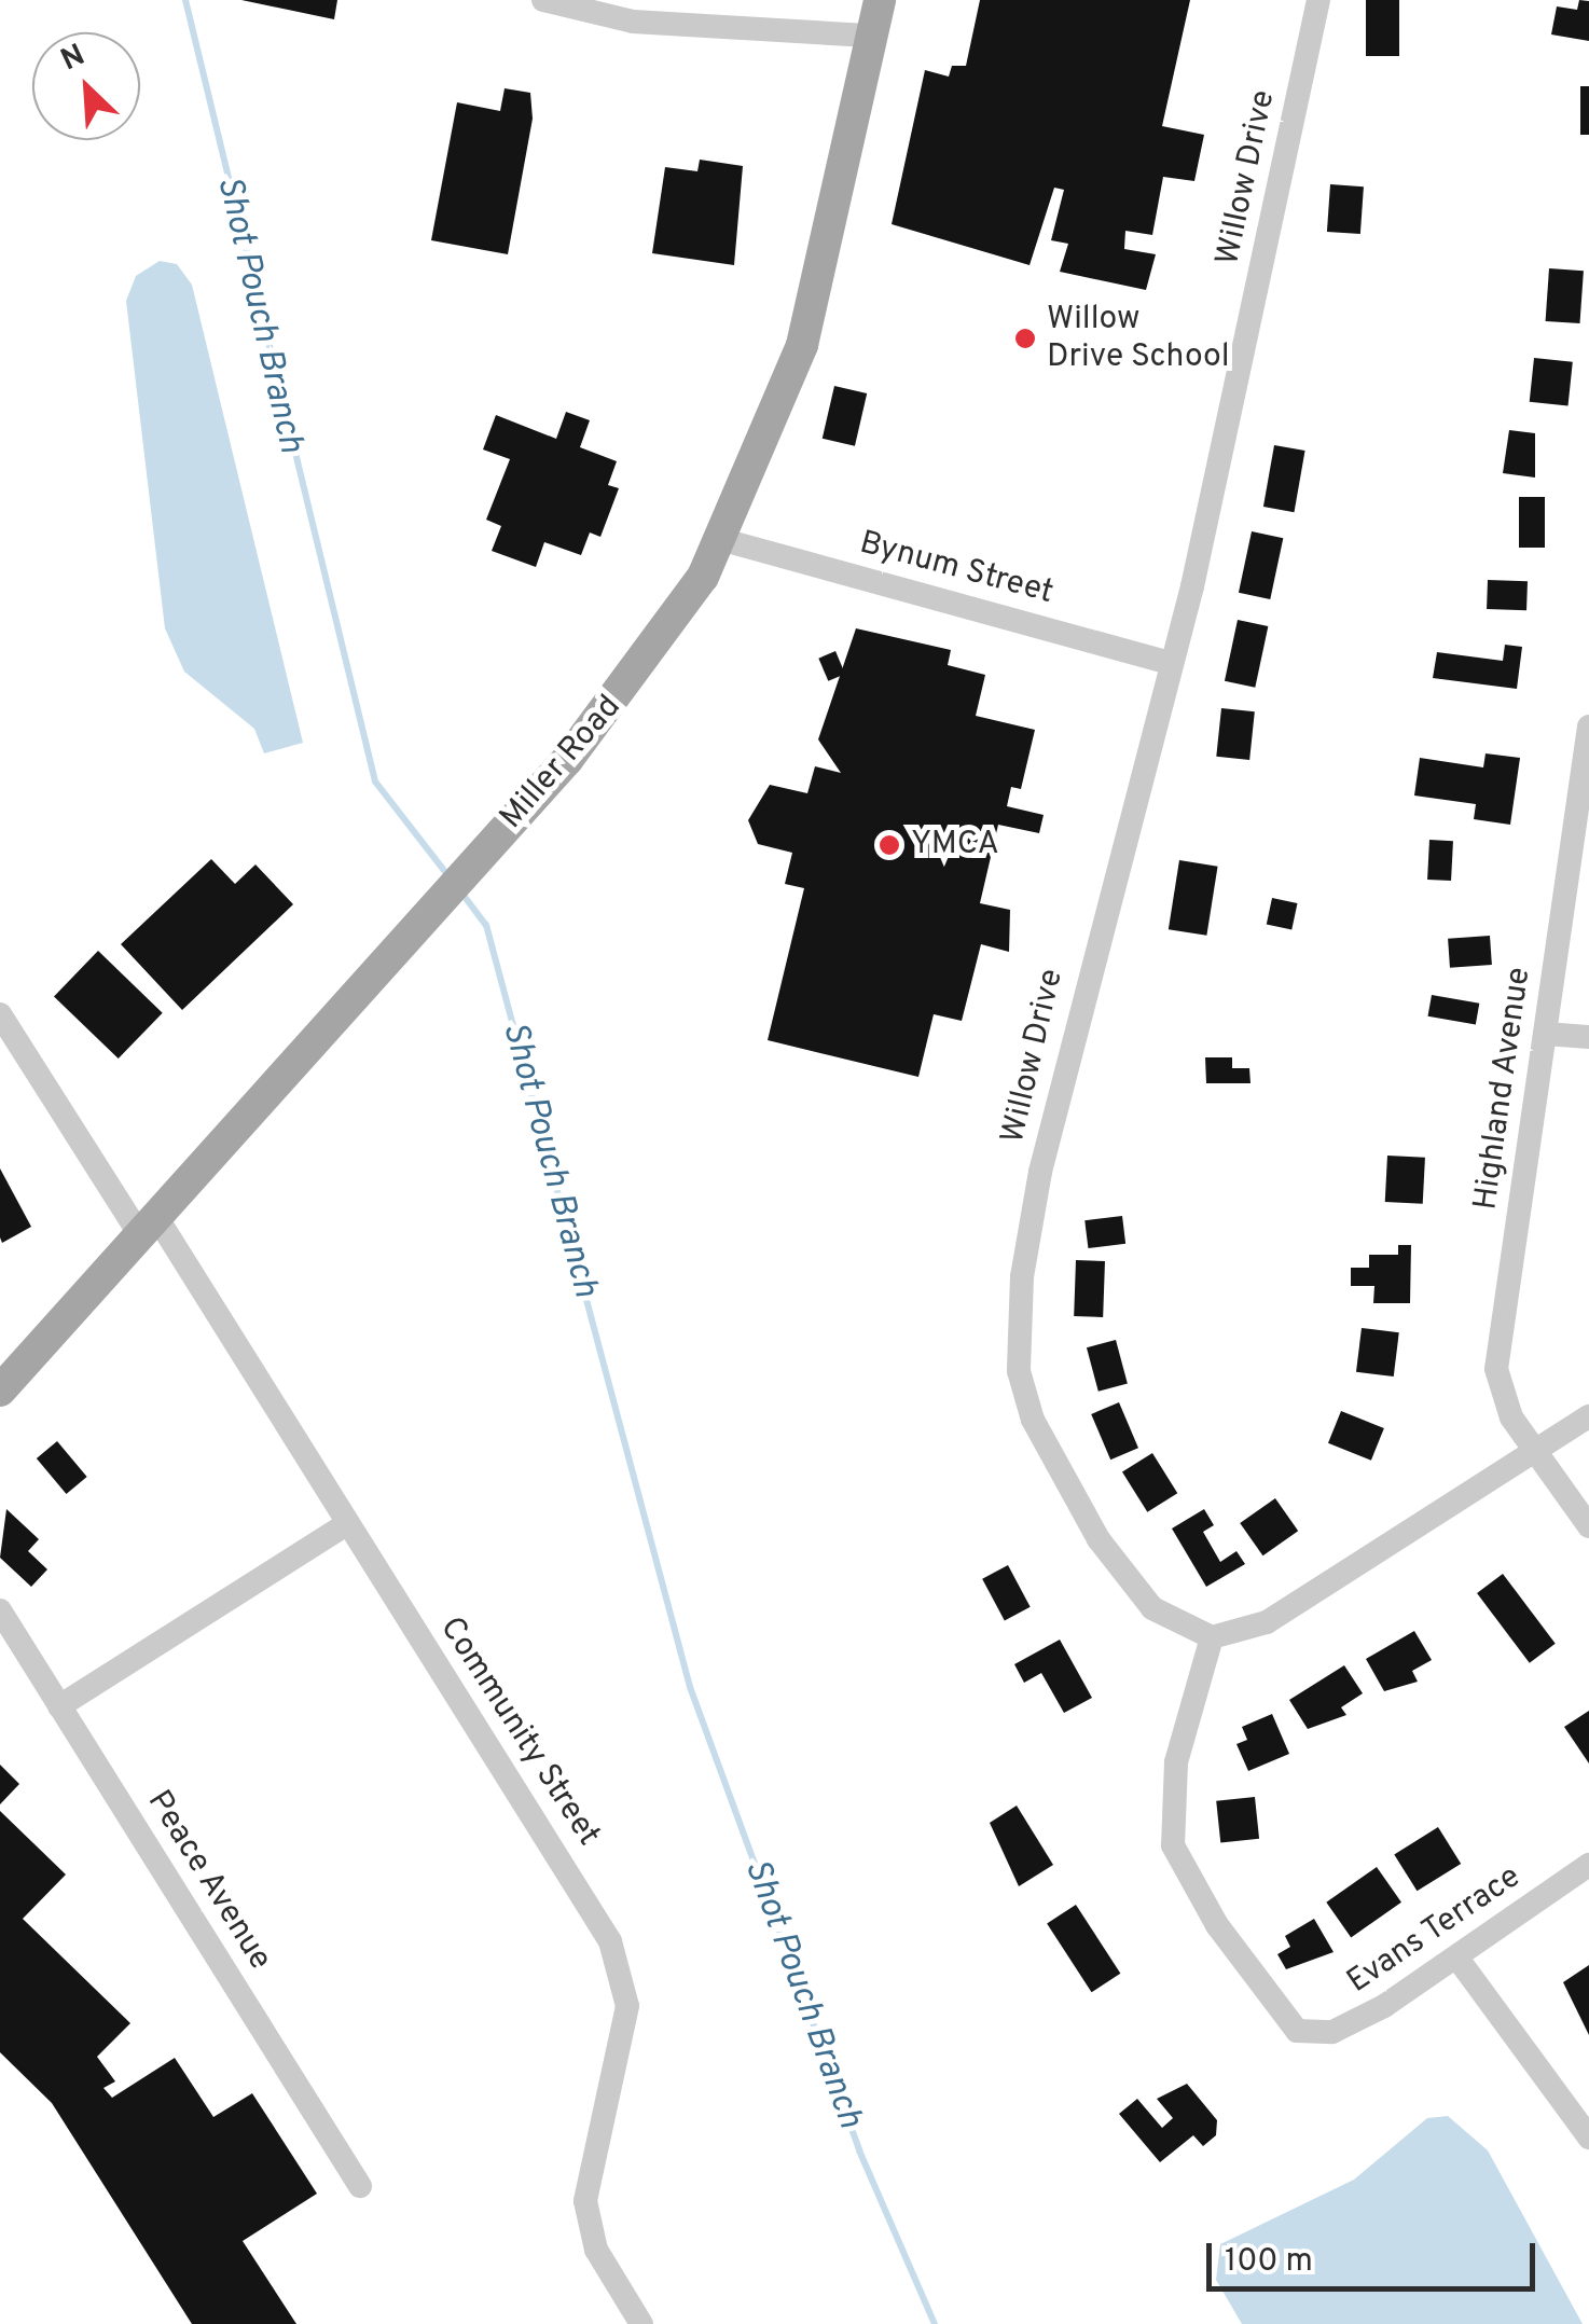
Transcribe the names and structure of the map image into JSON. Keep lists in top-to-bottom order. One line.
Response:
{"streets":{"main road":["Miller Road"],"street":["Willow Drive","Bynum Street","Highland Avenue","Community Street","Peace Avenue","Evans Terrace"]},"crossings":[["Willow Drive","Bynum Street"],["Willow Drive","Evans Terrace"],["Bynum Street","Miller Road"],["Miller Road","Community Street"]],"water":["Shot Pouch Branch"],"places":["Willow Drive School","YMCA"],"scale_bar":"100 m","north":"top left"}
